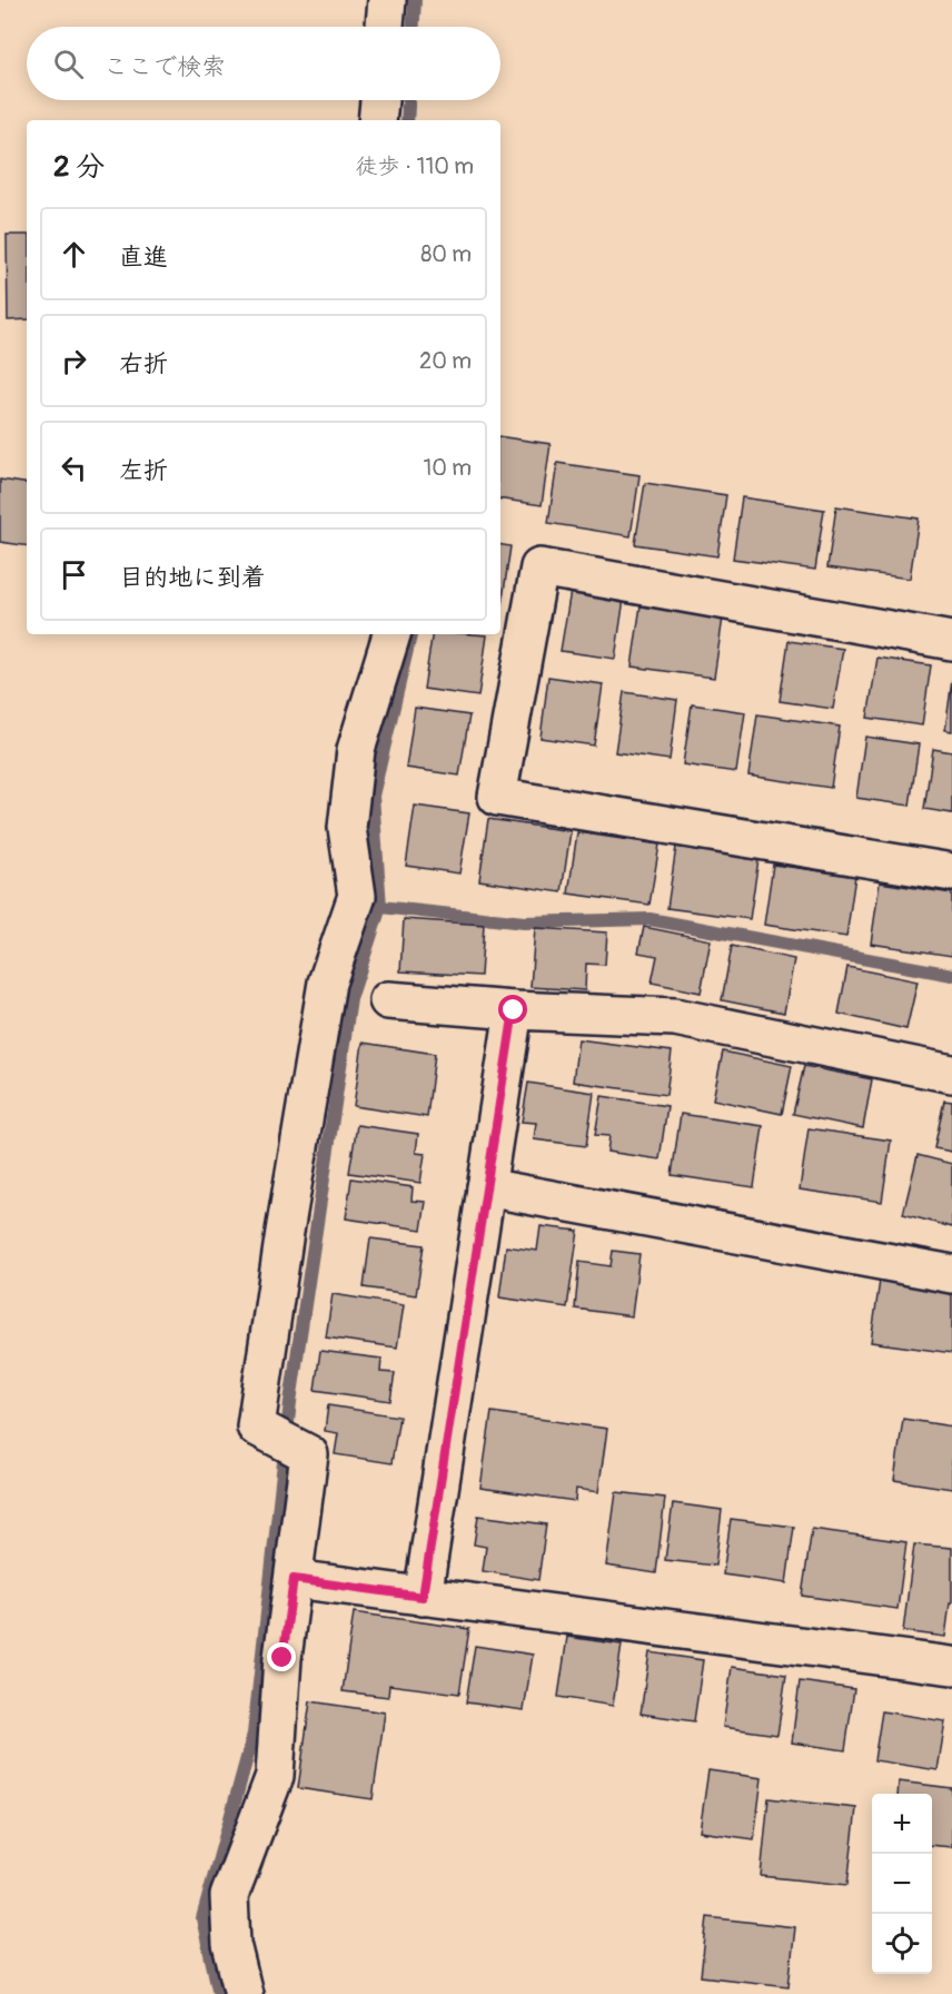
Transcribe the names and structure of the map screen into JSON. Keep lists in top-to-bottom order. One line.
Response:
{"page":{"search":"ここで検索","heading":["2 分","徒歩 · 110 m"],"list":[["直進","80 m"],["右折","20 m"],["左折","10 m"],"目的地に到着"],"map_buttons":["+","−"]}}
